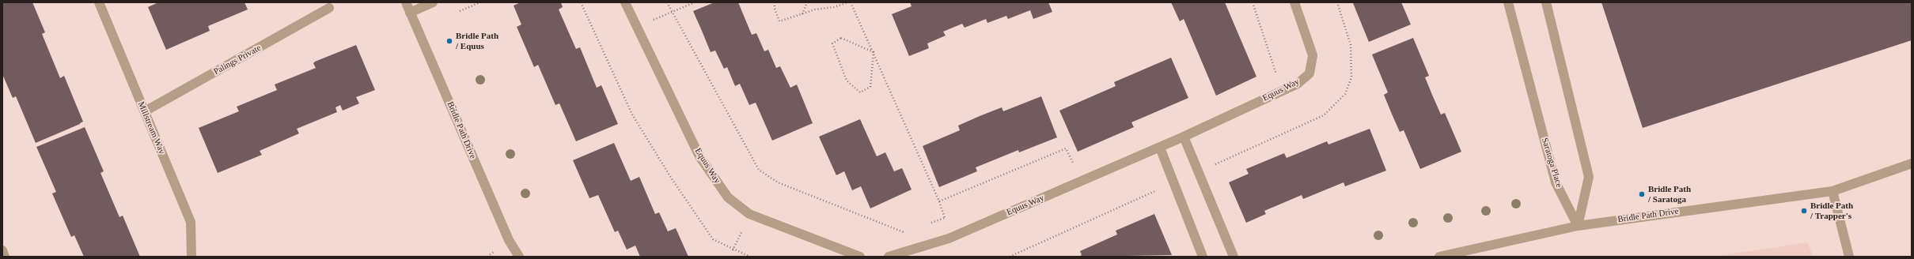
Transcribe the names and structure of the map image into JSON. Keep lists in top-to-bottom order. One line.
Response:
{"streets":{"street":["Palings Private","Equus Way","Millstream Way","Bridle Path Drive","Saratoga Place"]},"crossings":[["Palings Private","Millstream Way"],["Bridle Path Drive","Saratoga Place"]],"places":["Bridle Path / Equus","Bridle Path / Saratoga","Bridle Path / Trapper's"]}
